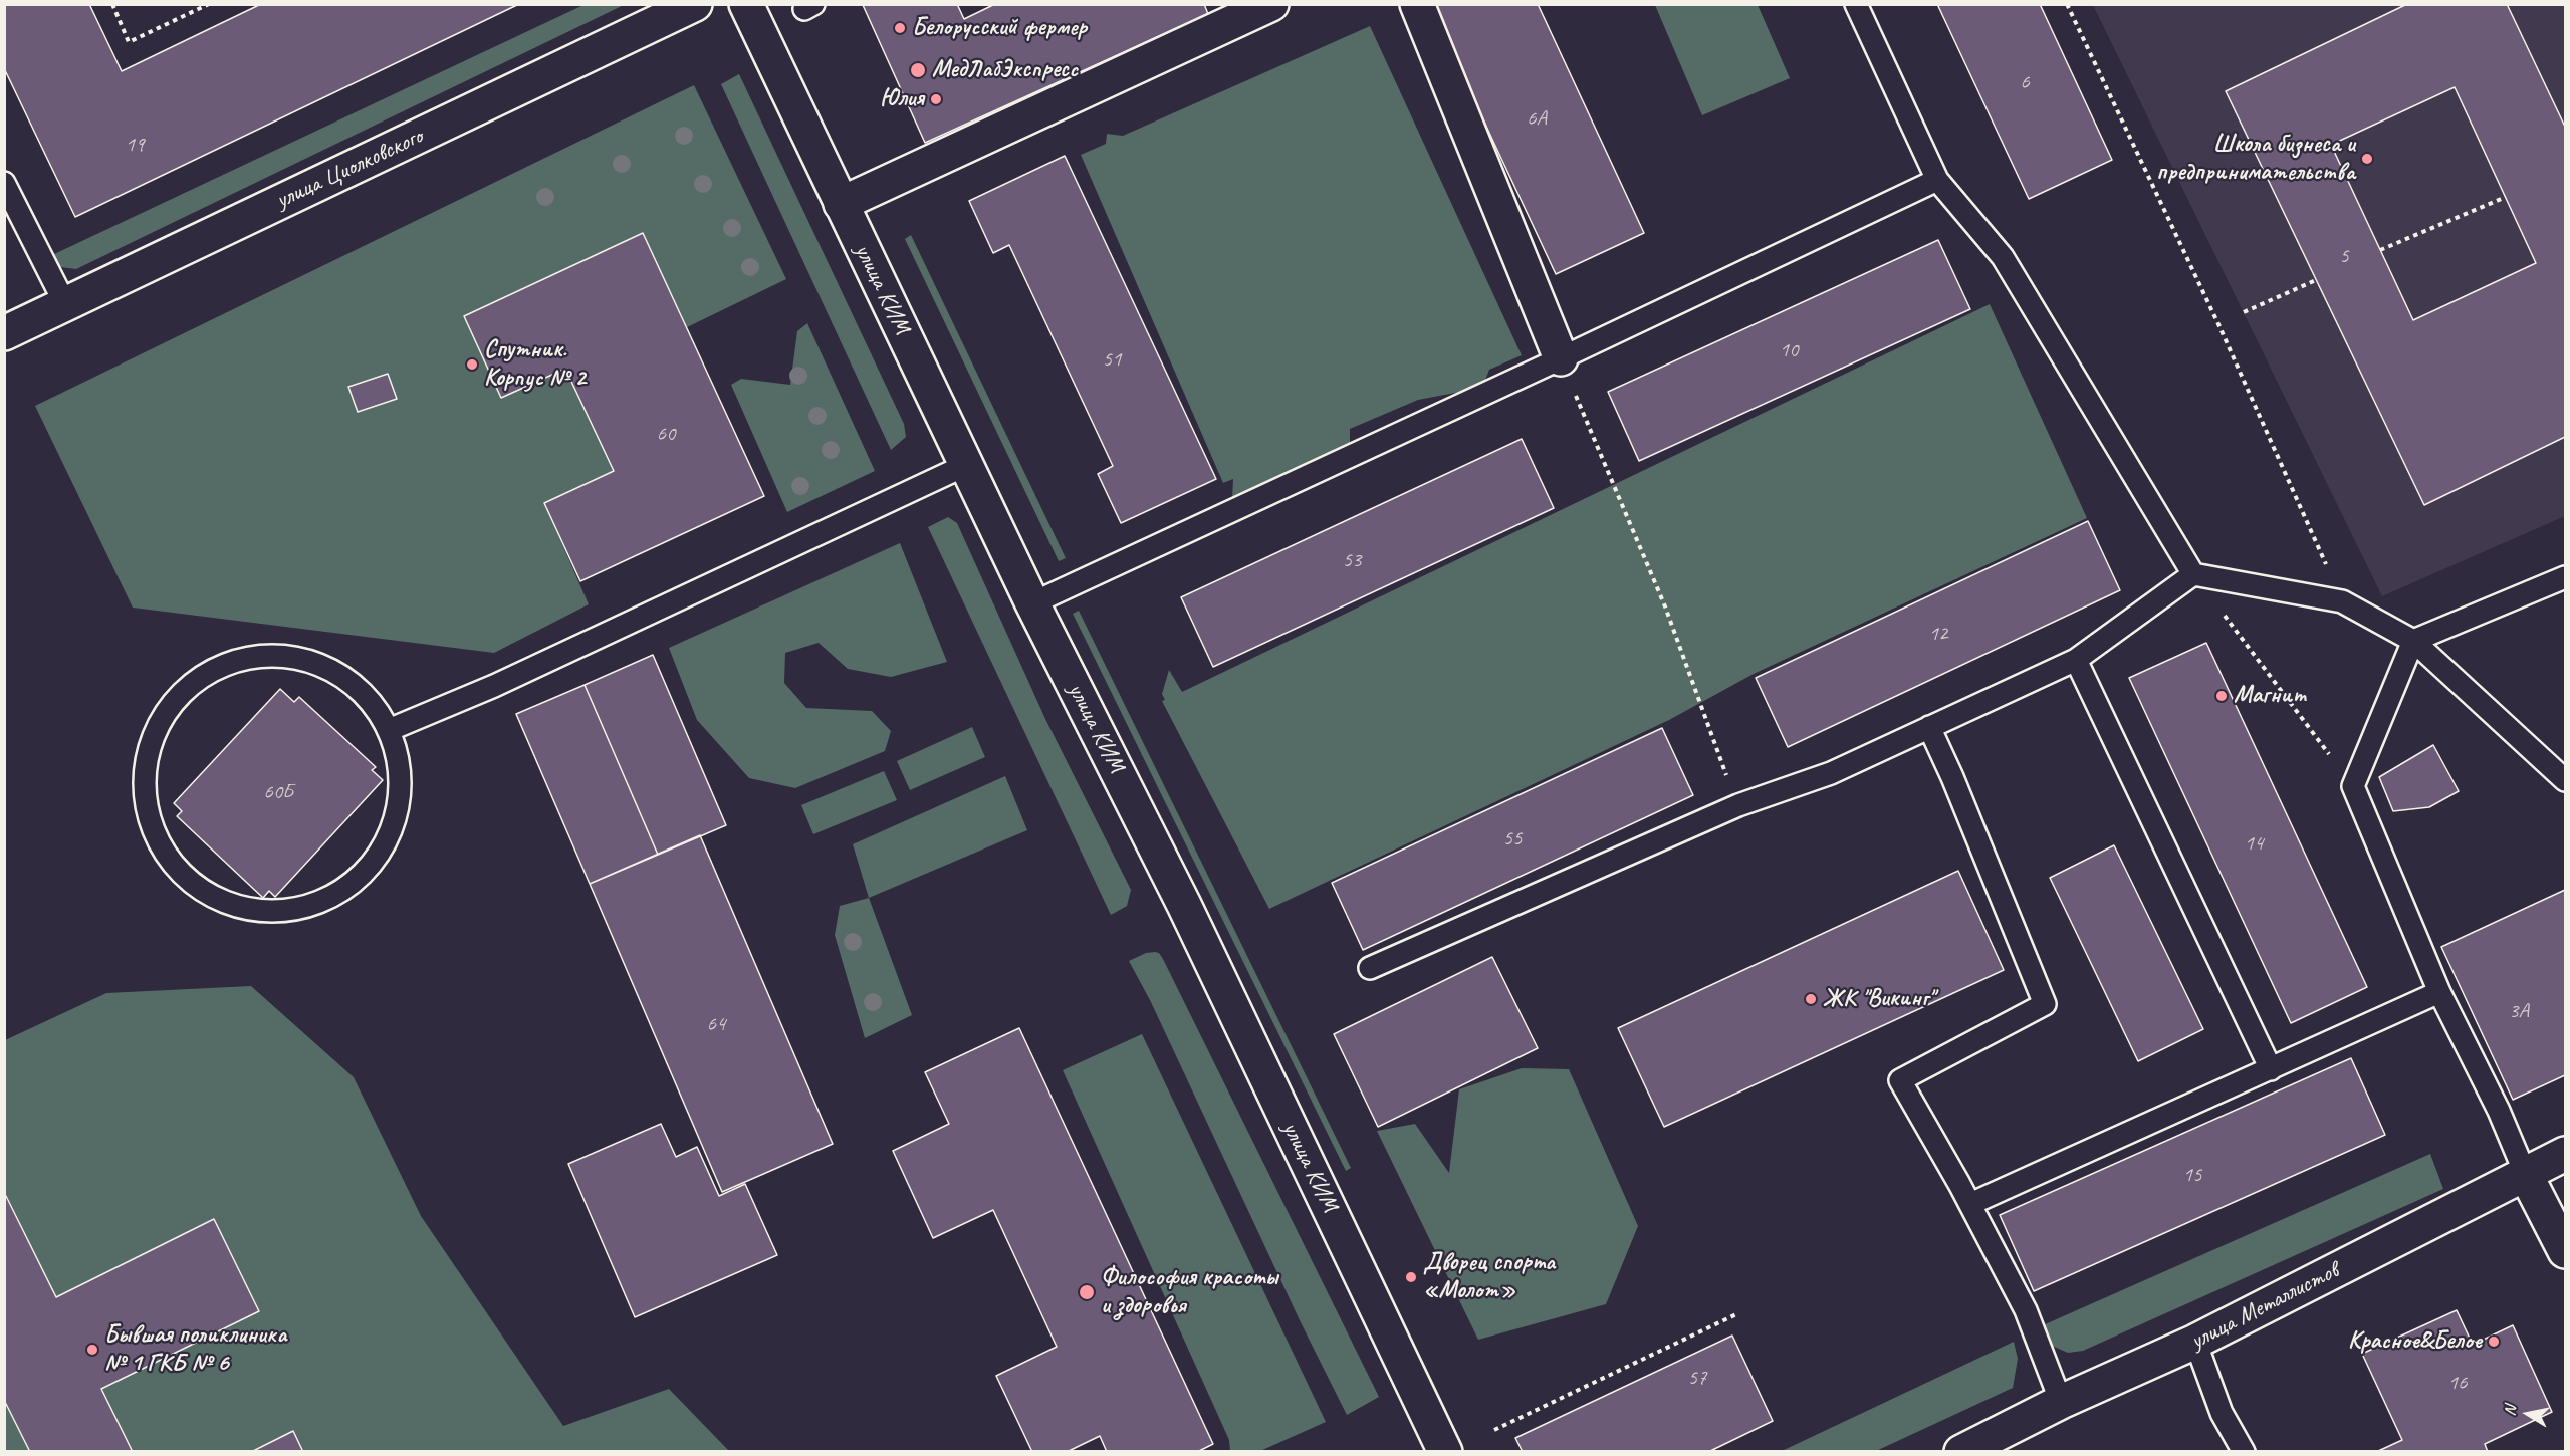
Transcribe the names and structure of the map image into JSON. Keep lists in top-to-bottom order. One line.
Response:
{"streets":{"street":["улица Циолковского","улица КИМ","улица Металлистов"]},"places":["Белорусский фермер","МедЛабЭкспресс","Юлия","Школа бизнеса и предпринимательства","Спутник. Корпус № 2","Магнит","ЖК \"Викинг\"","Дворец спорта «Молот»","Философия красоты и здоровья","Красное&Белое","Бывшая поликлиника № 1 ГКБ № 6"],"house_numbers":["6","6А","19","5","10","51","60","53","12","60Б","55","14","3А","64","15","57","16"],"north":"left"}
